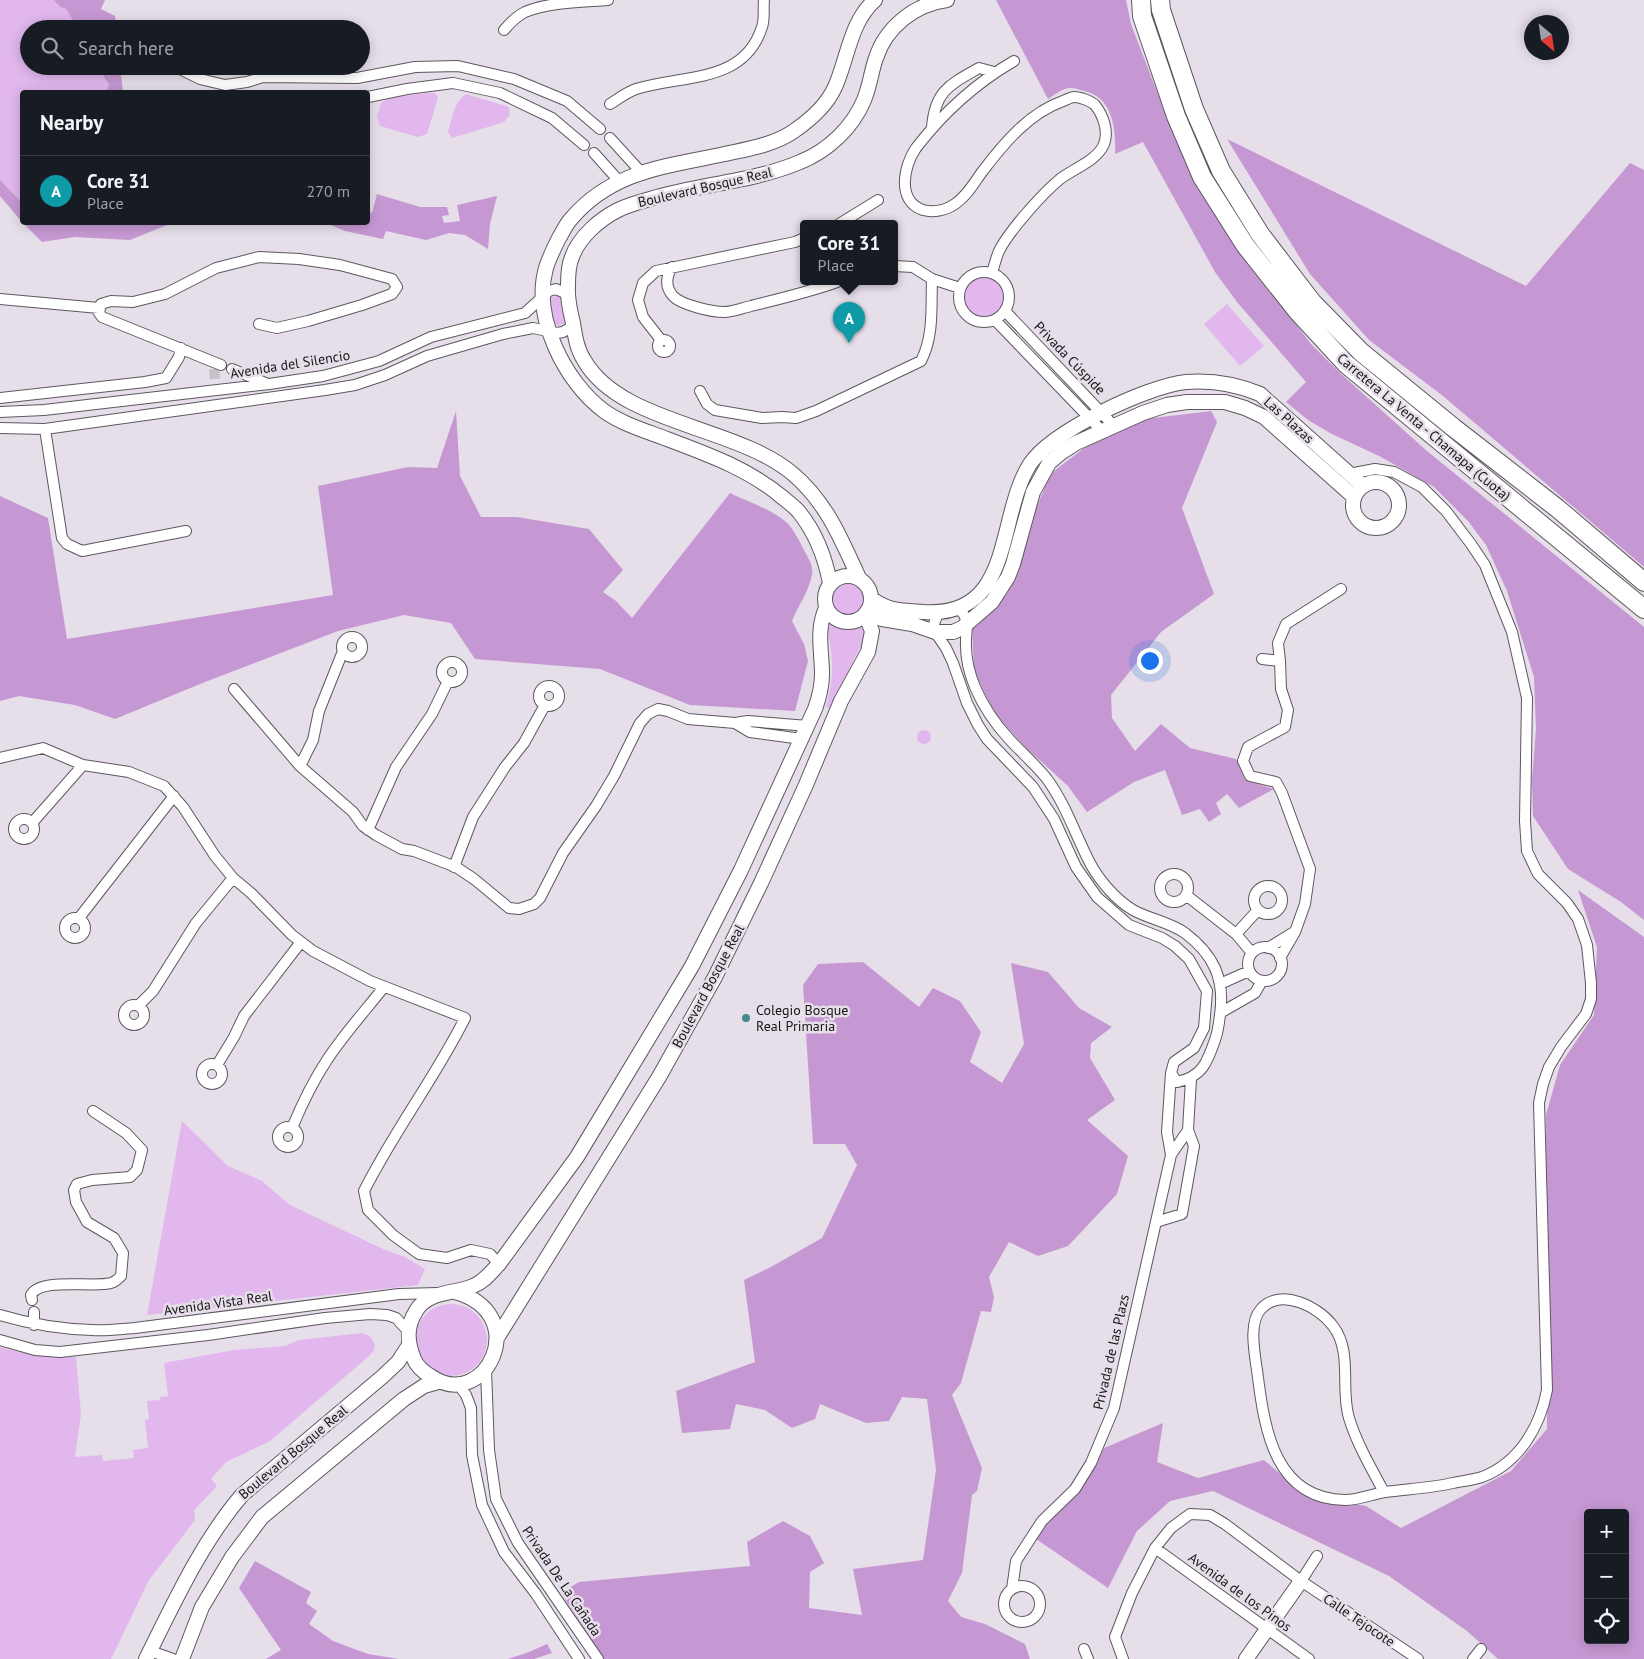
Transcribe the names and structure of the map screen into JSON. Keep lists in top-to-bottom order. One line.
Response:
{"streets":{"highway":["Carretera La Venta - Chamapa (Cuota)"],"street":["Boulevard Bosque Real","Privada Cúspide","Avenida del Silencio","Las Plazas","Avenida Vista Real","Privada de las Plazs","Privada De La Cañada","Avenida de los Pinos","Calle Tejocote"]},"crossings":[["Boulevard Bosque Real","Avenida del Silencio"],["Boulevard Bosque Real","Las Plazas"],["Boulevard Bosque Real","Avenida Vista Real"],["Boulevard Bosque Real","Privada De La Cañada"],["Privada Cúspide","Las Plazas"],["Avenida Vista Real","Privada De La Cañada"],["Avenida de los Pinos","Calle Tejocote"]],"places":["Colegio Bosque Real Primaria"],"north":"bottom right","page":{"search":"Search here","heading":"Nearby","list":[{"mark":"A","name":"Core 31","note":"Place","value":"270 m"}],"popup":["Core 31","Place"],"pins":"A","map_buttons":["+","−"]}}
